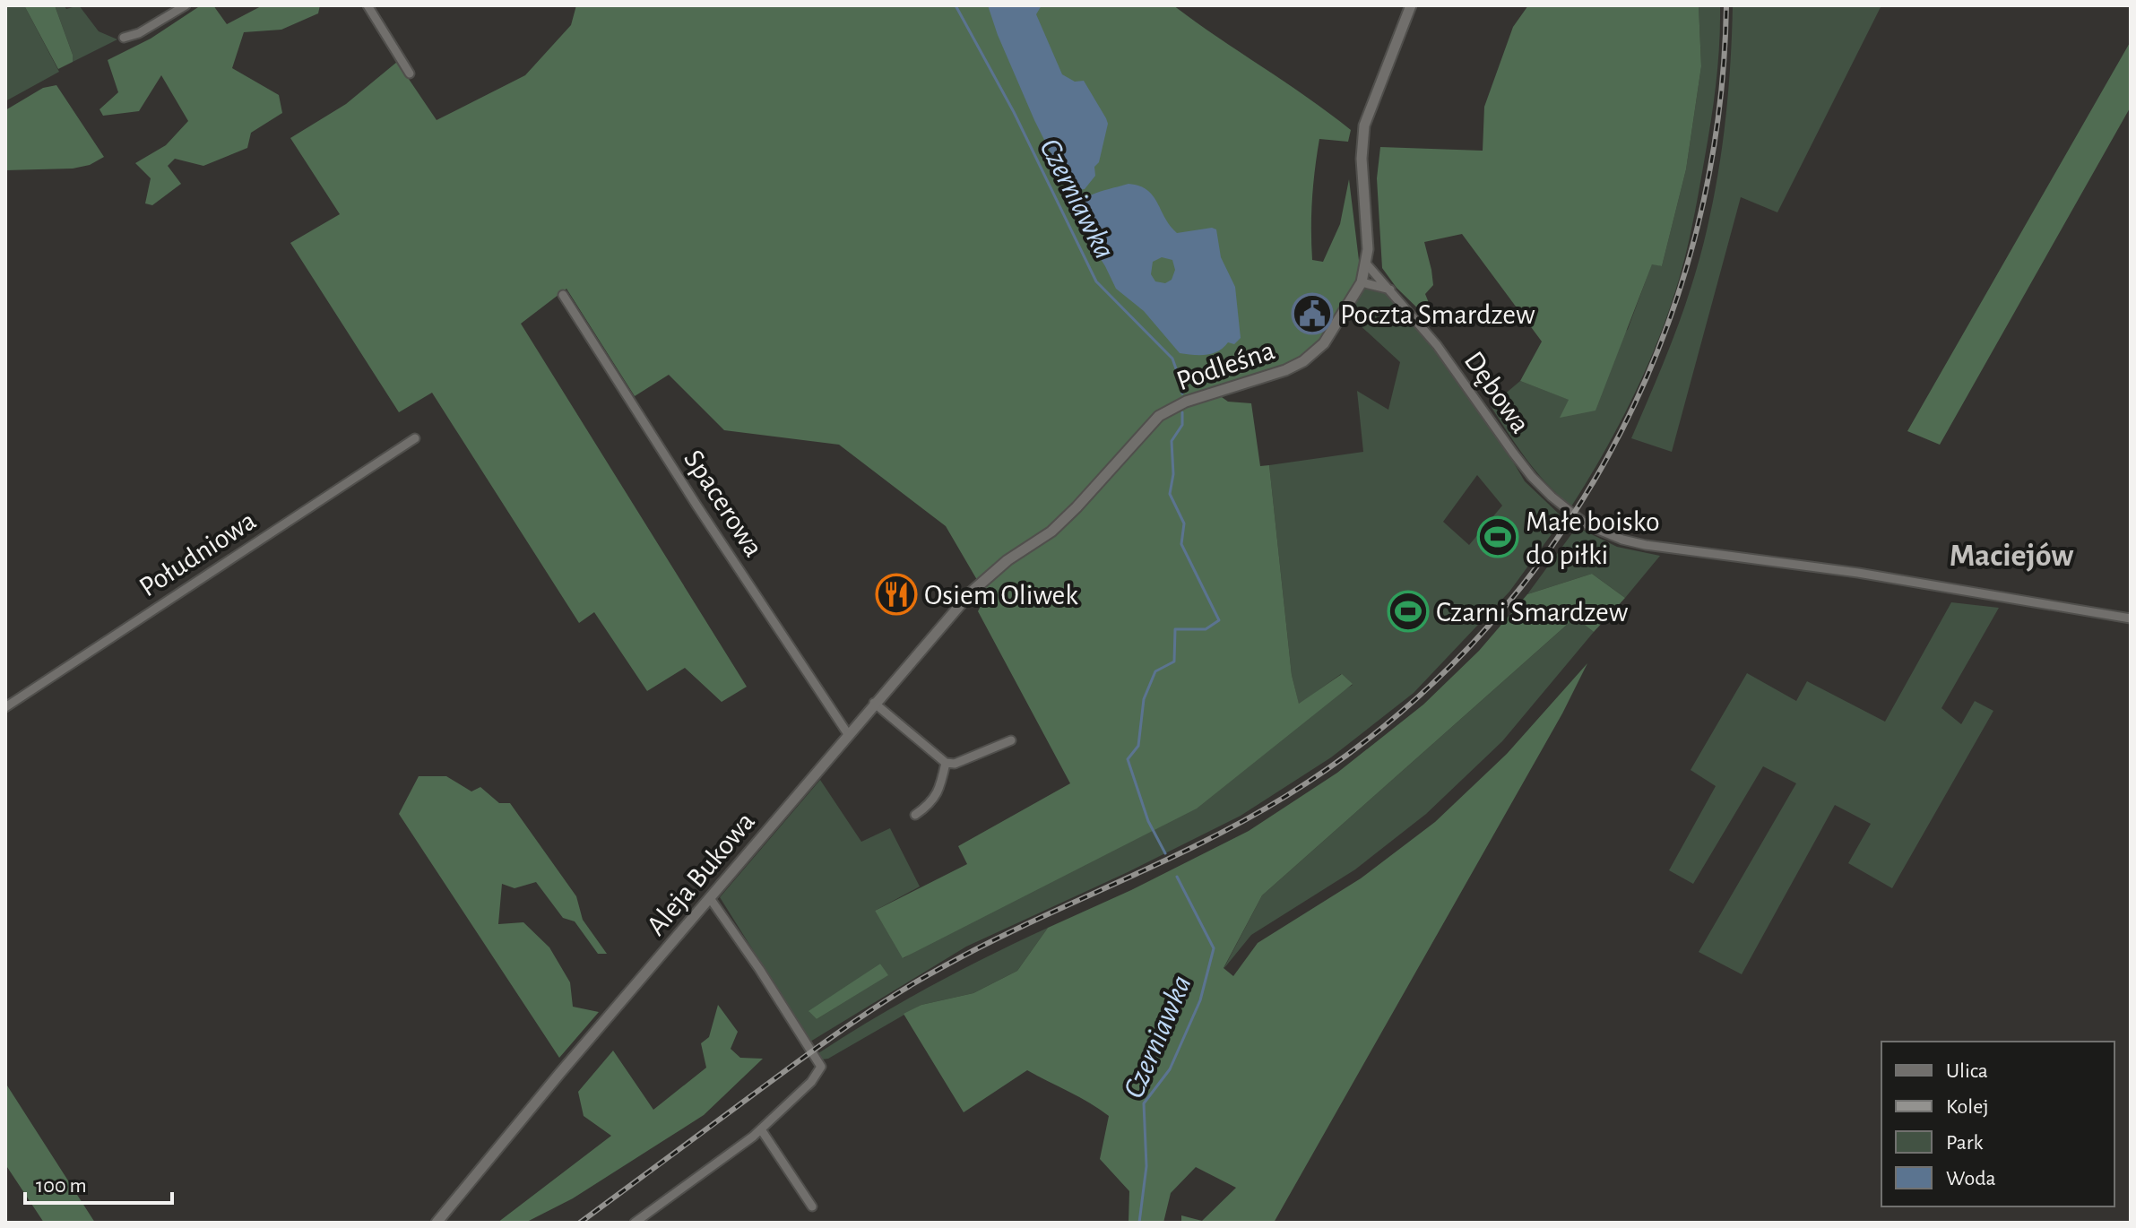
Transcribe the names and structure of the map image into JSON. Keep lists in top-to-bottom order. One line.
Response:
{"streets":{"street":["Podleśna","Dębowa","Spacerowa","Południowa","Aleja Bukowa"]},"crossings":[["Podleśna","Dębowa"],["Podleśna","Aleja Bukowa"],["Spacerowa","Aleja Bukowa"]],"districts":["Maciejów"],"water":["Czerniawka"],"places":{"public building":["Poczta Smardzew"],"sports":["Małe boisko do piłki","Czarni Smardzew"],"restaurant":["Osiem Oliwek"]},"legend":["Ulica","Kolej","Park","Woda"],"scale_bar":"100 m"}
